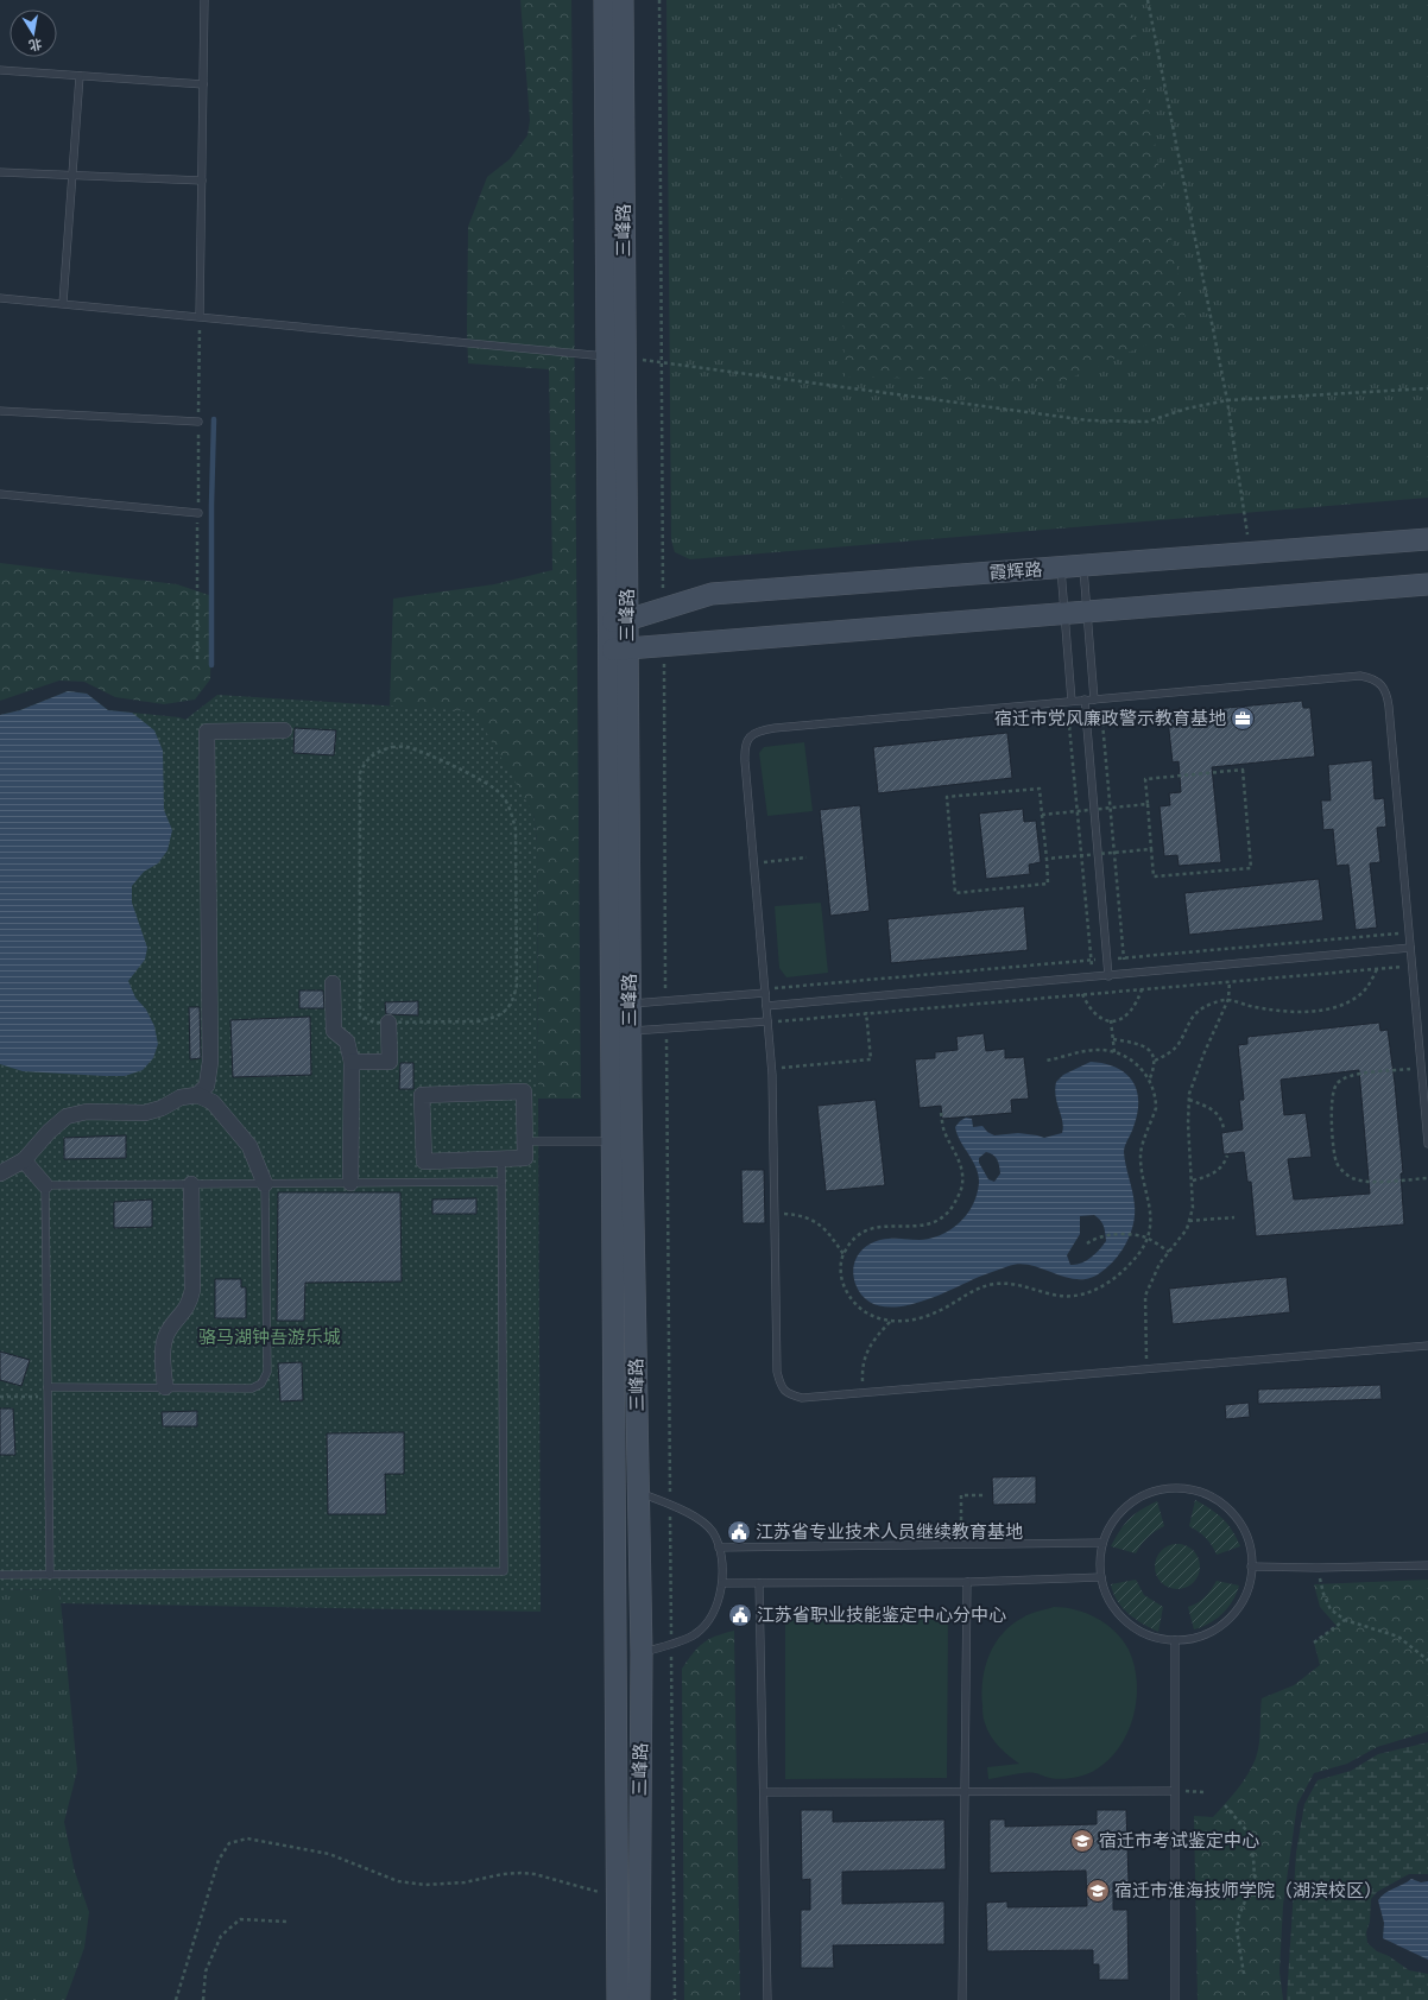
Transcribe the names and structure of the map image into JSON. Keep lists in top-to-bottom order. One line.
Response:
{"streets":{"main road":["三峰路","霞辉路"]},"crossings":[["三峰路","霞辉路"]],"parks":["骆马湖钟吾游乐城"],"places":{"office":["宿迁市党风廉政警示教育基地"],"public building":["江苏省专业技术人员继续教育基地","江苏省职业技能鉴定中心分中心"],"school or university":["宿迁市考试鉴定中心","宿迁市淮海技师学院（湖滨校区）"]},"north":"bottom"}
